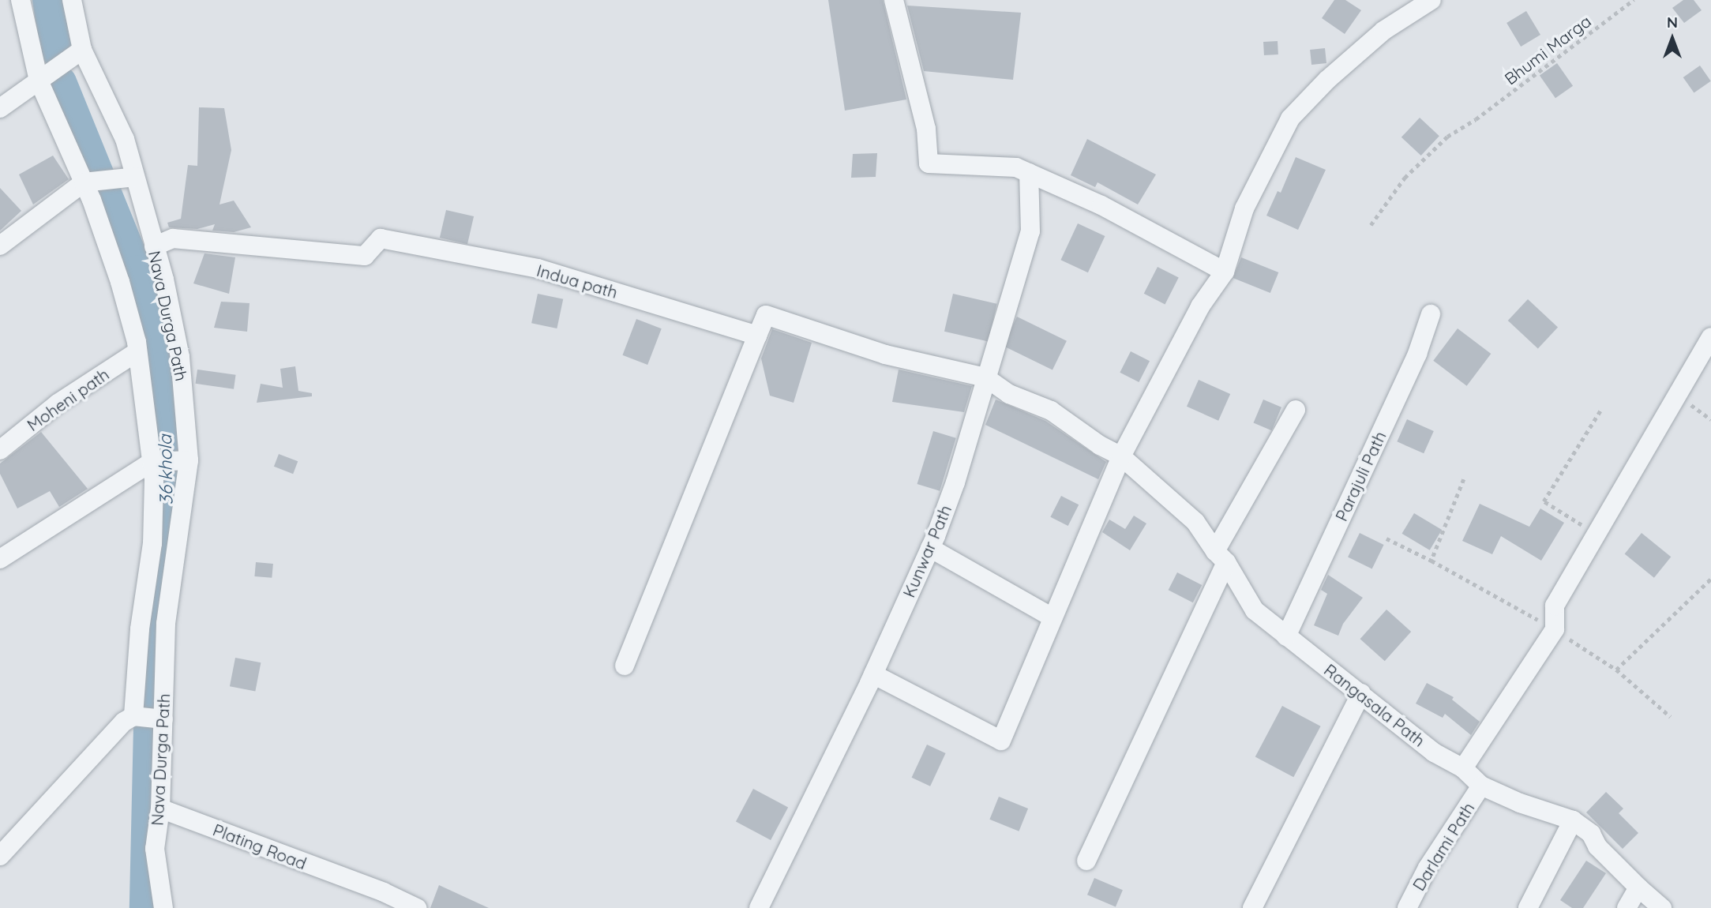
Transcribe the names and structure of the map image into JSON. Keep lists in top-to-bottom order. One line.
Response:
{"streets":{"street":["Indua path","Nava Durga Path","Moheni path","Parajuli Path","Kunwar Path","Rangasala Path","Plating Road","Darlami Path"],"path":["Bhumi Marga"]},"crossings":[["Indua path","Nava Durga Path"],["Nava Durga Path","Plating Road"],["Parajuli Path","Rangasala Path"],["Kunwar Path","Rangasala Path"],["Rangasala Path","Darlami Path"]],"water":["36 khola"],"north":"top"}
